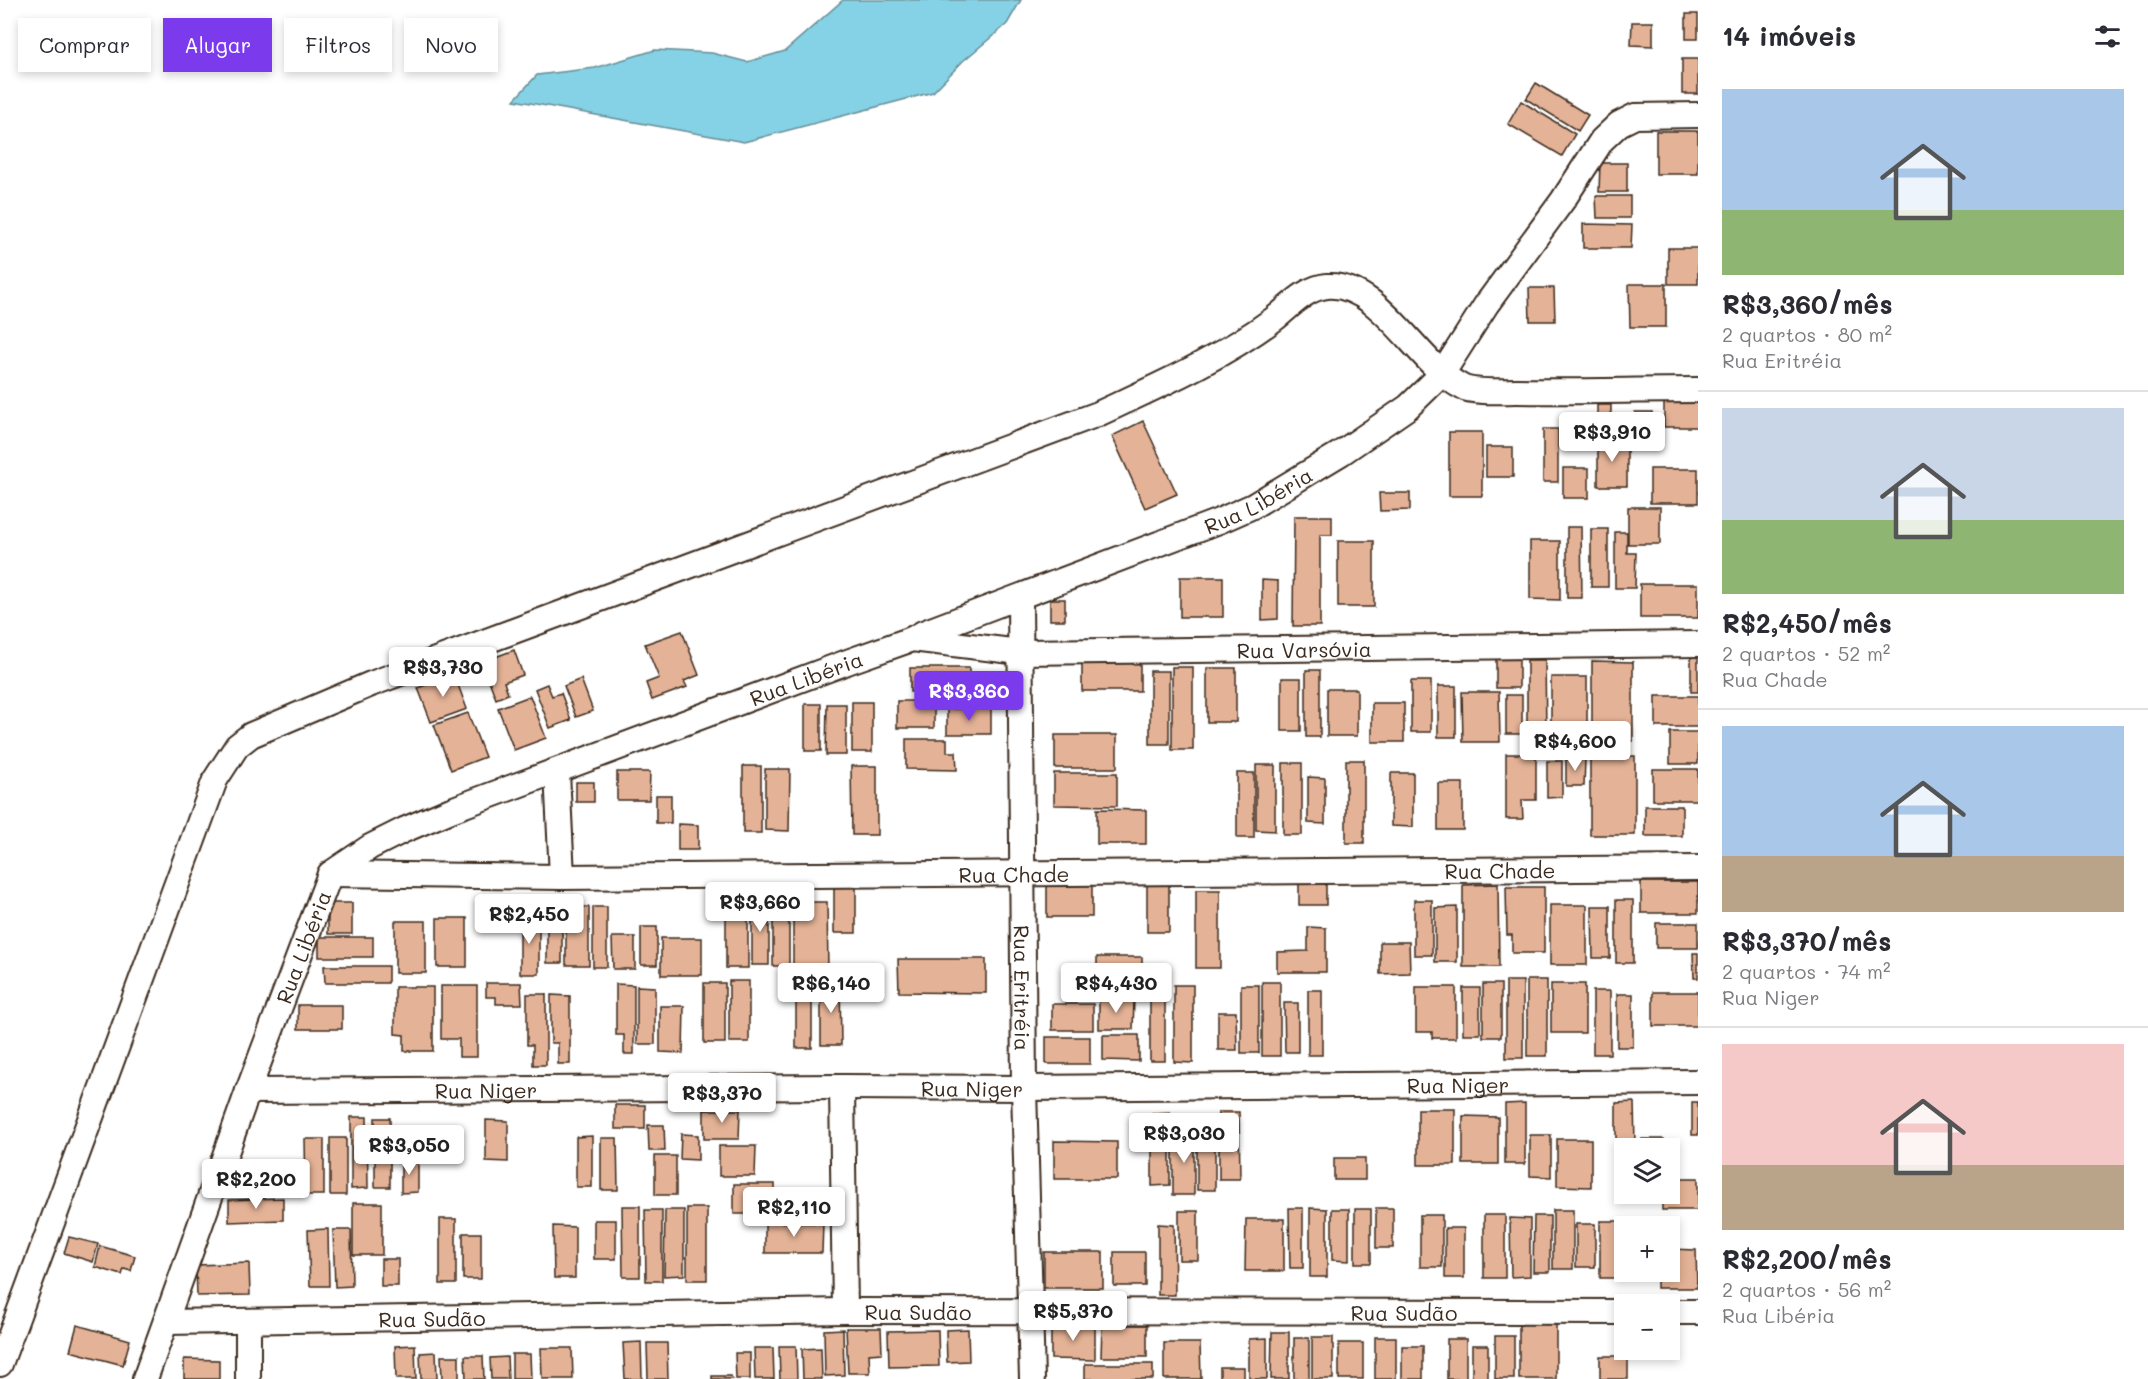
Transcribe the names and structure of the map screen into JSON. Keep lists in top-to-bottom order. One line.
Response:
{"streets":{"street":["Rua Libéria","Rua Varsóvia","Rua Chade","Rua Eritréia","Rua Niger","Rua Sudão"]},"crossings":[["Rua Libéria","Rua Varsóvia"],["Rua Libéria","Rua Chade"],["Rua Libéria","Rua Eritréia"],["Rua Libéria","Rua Niger"],["Rua Libéria","Rua Sudão"],["Rua Varsóvia","Rua Eritréia"],["Rua Chade","Rua Eritréia"],["Rua Eritréia","Rua Niger"],["Rua Eritréia","Rua Sudão"]],"page":{"heading":"14 imóveis","chip":["Comprar","Alugar","Filtros","Novo"],"list":[{"name":"R$3,360/mês","note":"2 quartos · 80 m² · Rua Eritréia"},{"name":"R$2,450/mês","note":"2 quartos · 52 m² · Rua Chade"},{"name":"R$3,370/mês","note":"2 quartos · 74 m² · Rua Niger"},{"name":"R$2,200/mês","note":"2 quartos · 56 m² · Rua Libéria"}],"price":["R$3,910","R$3,730","R$3,360","R$4,600","R$3,660","R$2,450","R$6,140","R$4,430","R$3,370","R$3,030","R$3,050","R$2,200","R$2,110","R$5,370"],"map_buttons":["+","−"]}}
